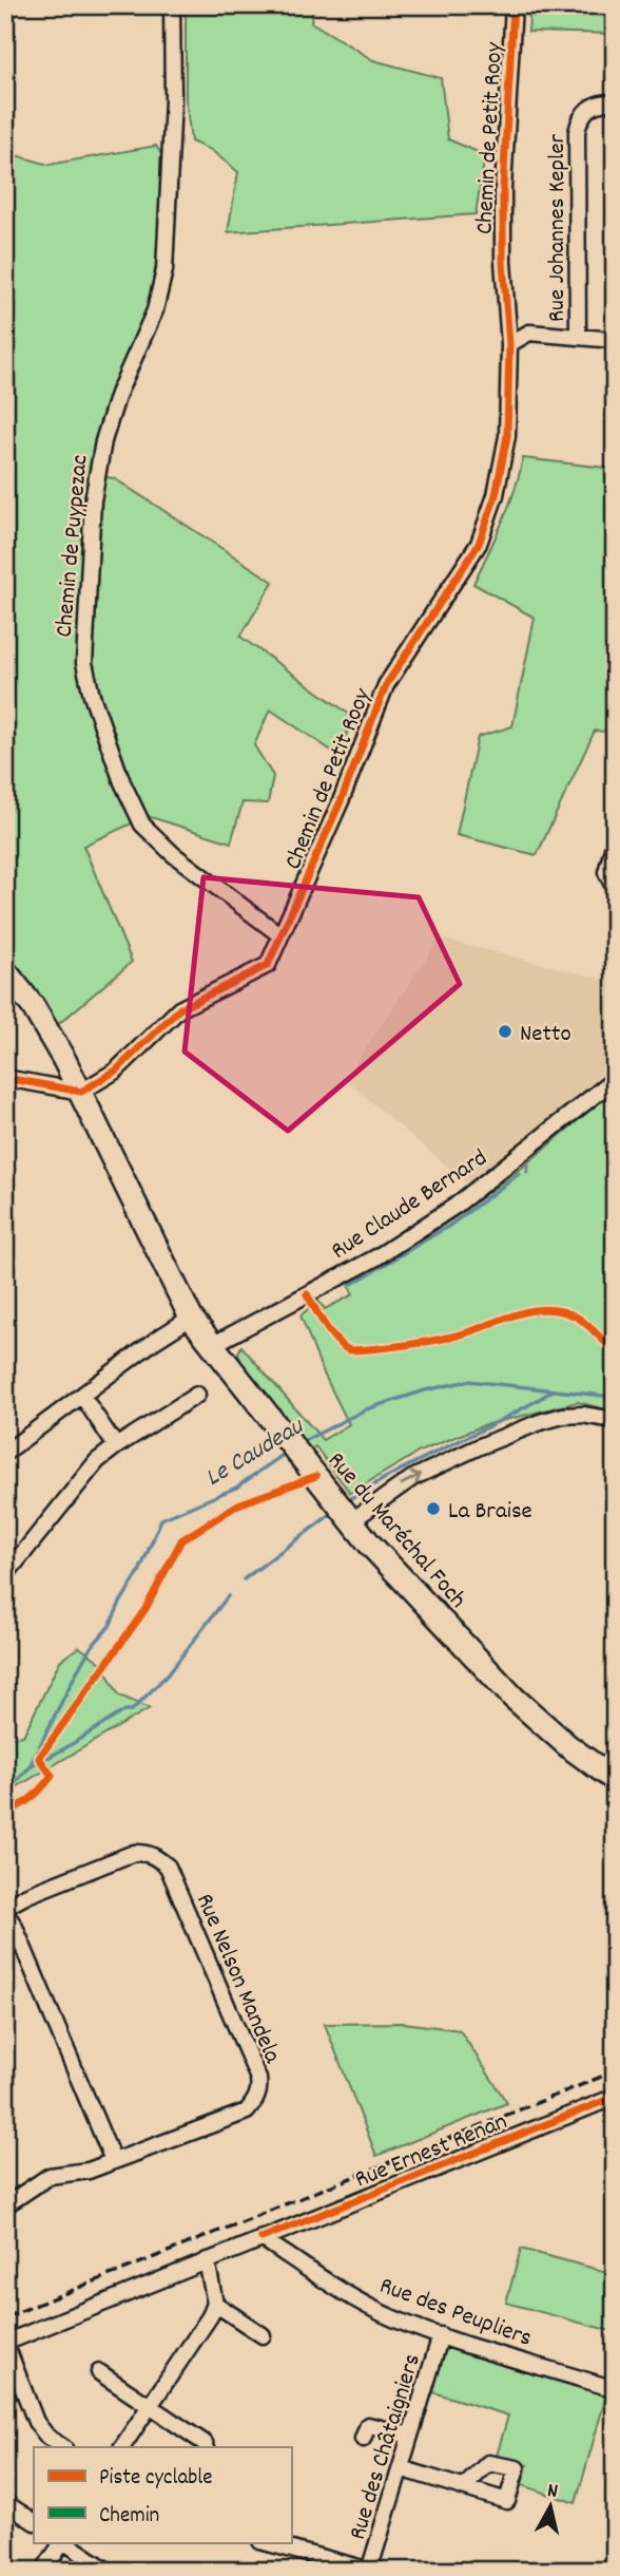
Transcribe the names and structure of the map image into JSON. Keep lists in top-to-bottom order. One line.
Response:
{"streets":{"main road":["Rue du Maréchal Foch"],"street":["Chemin de Petit Rooy","Rue Johannes Kepler","Chemin de Puypezac","Rue Claude Bernard","Rue Nelson Mandela","Rue Ernest Renan","Rue des Peupliers","Rue des Châtaigniers"]},"crossings":[["Chemin de Petit Rooy","Rue Johannes Kepler"],["Chemin de Petit Rooy","Chemin de Puypezac"],["Chemin de Petit Rooy","Rue du Maréchal Foch"],["Rue Claude Bernard","Rue du Maréchal Foch"],["Rue Ernest Renan","Rue des Peupliers"],["Rue des Peupliers","Rue des Châtaigniers"]],"water":["Le Caudeau"],"places":["Netto","La Braise"],"legend":["Piste cyclable","Chemin"],"north":"top"}
